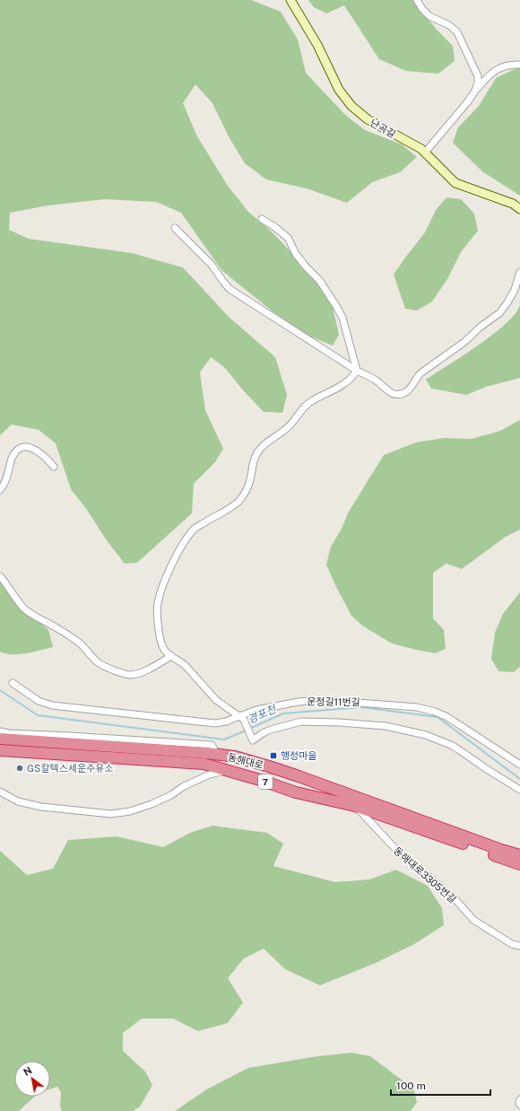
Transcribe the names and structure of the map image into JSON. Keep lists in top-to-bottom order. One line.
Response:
{"streets":{"highway":["동해대로","7"],"street":["난곡길","운정길11번길","동해대로3305번길"]},"crossings":[["동해대로","동해대로3305번길"]],"water":["경포천"],"places":{"transit":["행정마을"],"other":["GS칼텍스세운주유소"]},"scale_bar":"100 m","north":"top left"}
